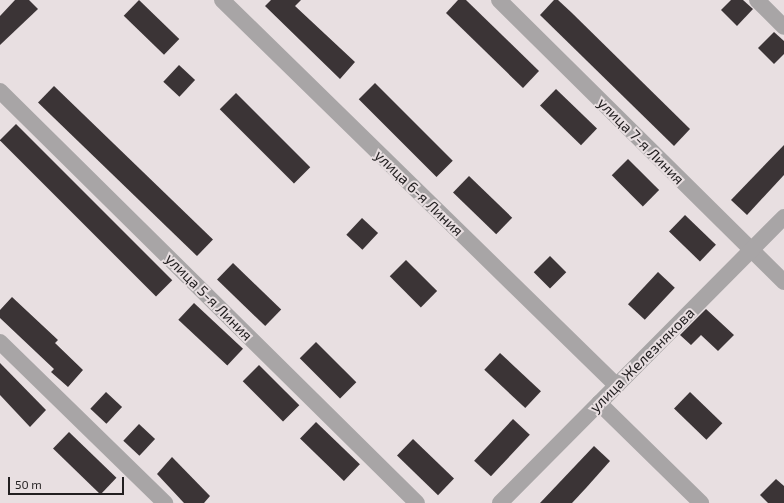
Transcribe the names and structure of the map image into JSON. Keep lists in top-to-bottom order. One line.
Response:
{"streets":{"street":["улица 7-я Линия","улица 6-я Линия","улица 5-я Линия","улица Железнякова"]},"crossings":[["улица 7-я Линия","улица Железнякова"],["улица 6-я Линия","улица Железнякова"]],"scale_bar":"50 m"}
